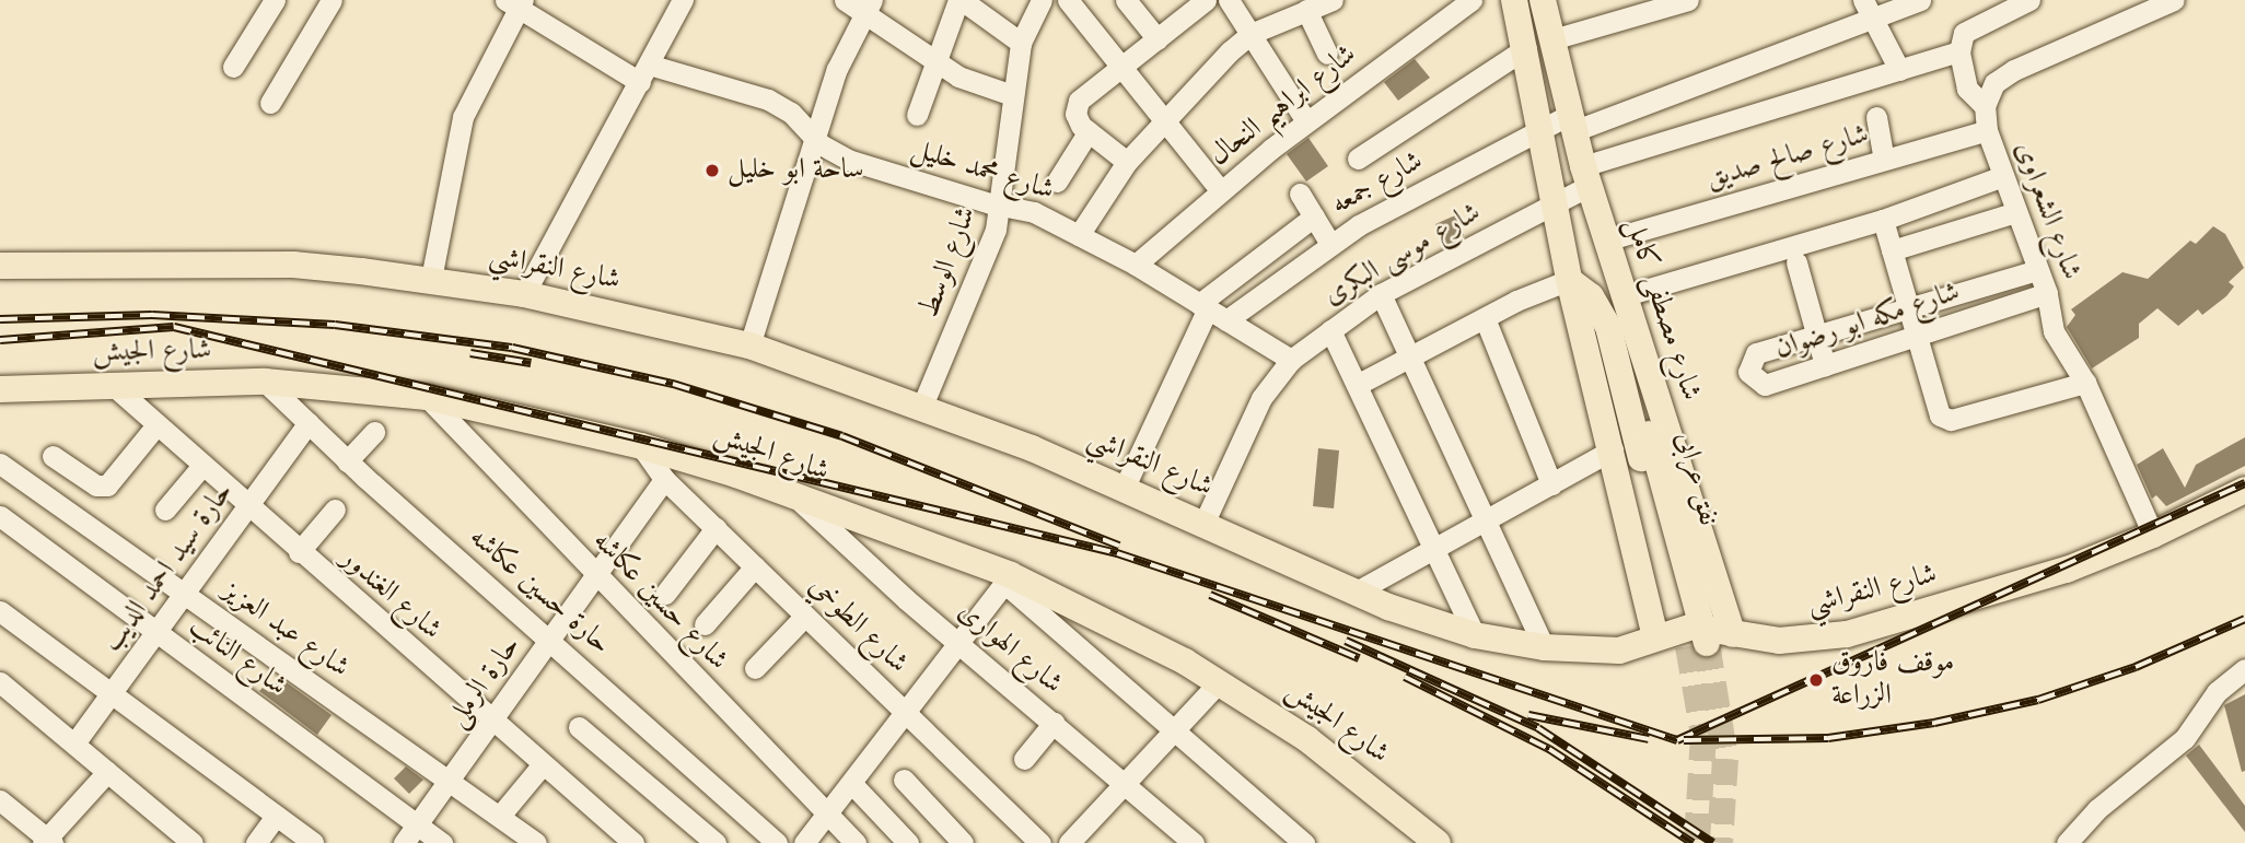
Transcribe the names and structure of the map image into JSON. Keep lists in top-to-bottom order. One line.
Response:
{"streets":{"main road":["شارع النقراشي","شارع مصطفى كامل","شارع الجيش","نفق عرابى"],"street":["شارع ابراهيم النحال","شارع صالح صديق","شارع محمد خليل","شارع جمعه","شارع الشعراوى","شارع موسى البكرى","شارع الوسط","شارع مكه ابو رضوان","حارة سيد احمد الديب","حارة حسين عكاشه","شارع الغندور","شارع حسين عكاشه","شارع الطوخي","شارع عبد العزيز","شارع الهوارى","شارع النائب","حارة الرملى"]},"crossings":[["شارع ابراهيم النحال","شارع محمد خليل"],["شارع صالح صديق","شارع الشعراوى"],["شارع صالح صديق","شارع مصطفى كامل"],["شارع صالح صديق","نفق عرابى"],["شارع محمد خليل","شارع جمعه"],["شارع محمد خليل","شارع موسى البكرى"],["شارع محمد خليل","شارع الوسط"],["شارع جمعه","شارع مصطفى كامل"],["شارع الشعراوى","شارع النقراشي"],["شارع الشعراوى","شارع مكه ابو رضوان"],["شارع موسى البكرى","شارع النقراشي"],["شارع موسى البكرى","شارع مصطفى كامل"],["شارع الوسط","شارع النقراشي"],["شارع النقراشي","شارع مصطفى كامل"],["شارع النقراشي","نفق عرابى"],["شارع مصطفى كامل","نفق عرابى"],["شارع الجيش","حارة حسين عكاشه"],["شارع الجيش","شارع الغندور"],["شارع الجيش","شارع حسين عكاشه"],["شارع الجيش","شارع الطوخي"],["شارع الجيش","شارع الهوارى"],["حارة سيد احمد الديب","حارة حسين عكاشه"],["حارة سيد احمد الديب","شارع الغندور"],["حارة سيد احمد الديب","شارع عبد العزيز"],["حارة سيد احمد الديب","شارع النائب"],["حارة حسين عكاشه","حارة الرملى"],["شارع الغندور","حارة الرملى"],["شارع حسين عكاشه","حارة الرملى"],["شارع الطوخي","حارة الرملى"],["شارع عبد العزيز","حارة الرملى"],["شارع النائب","حارة الرملى"]],"places":["ساحة ابو خليل","موقف فاروق الزراعة"]}
